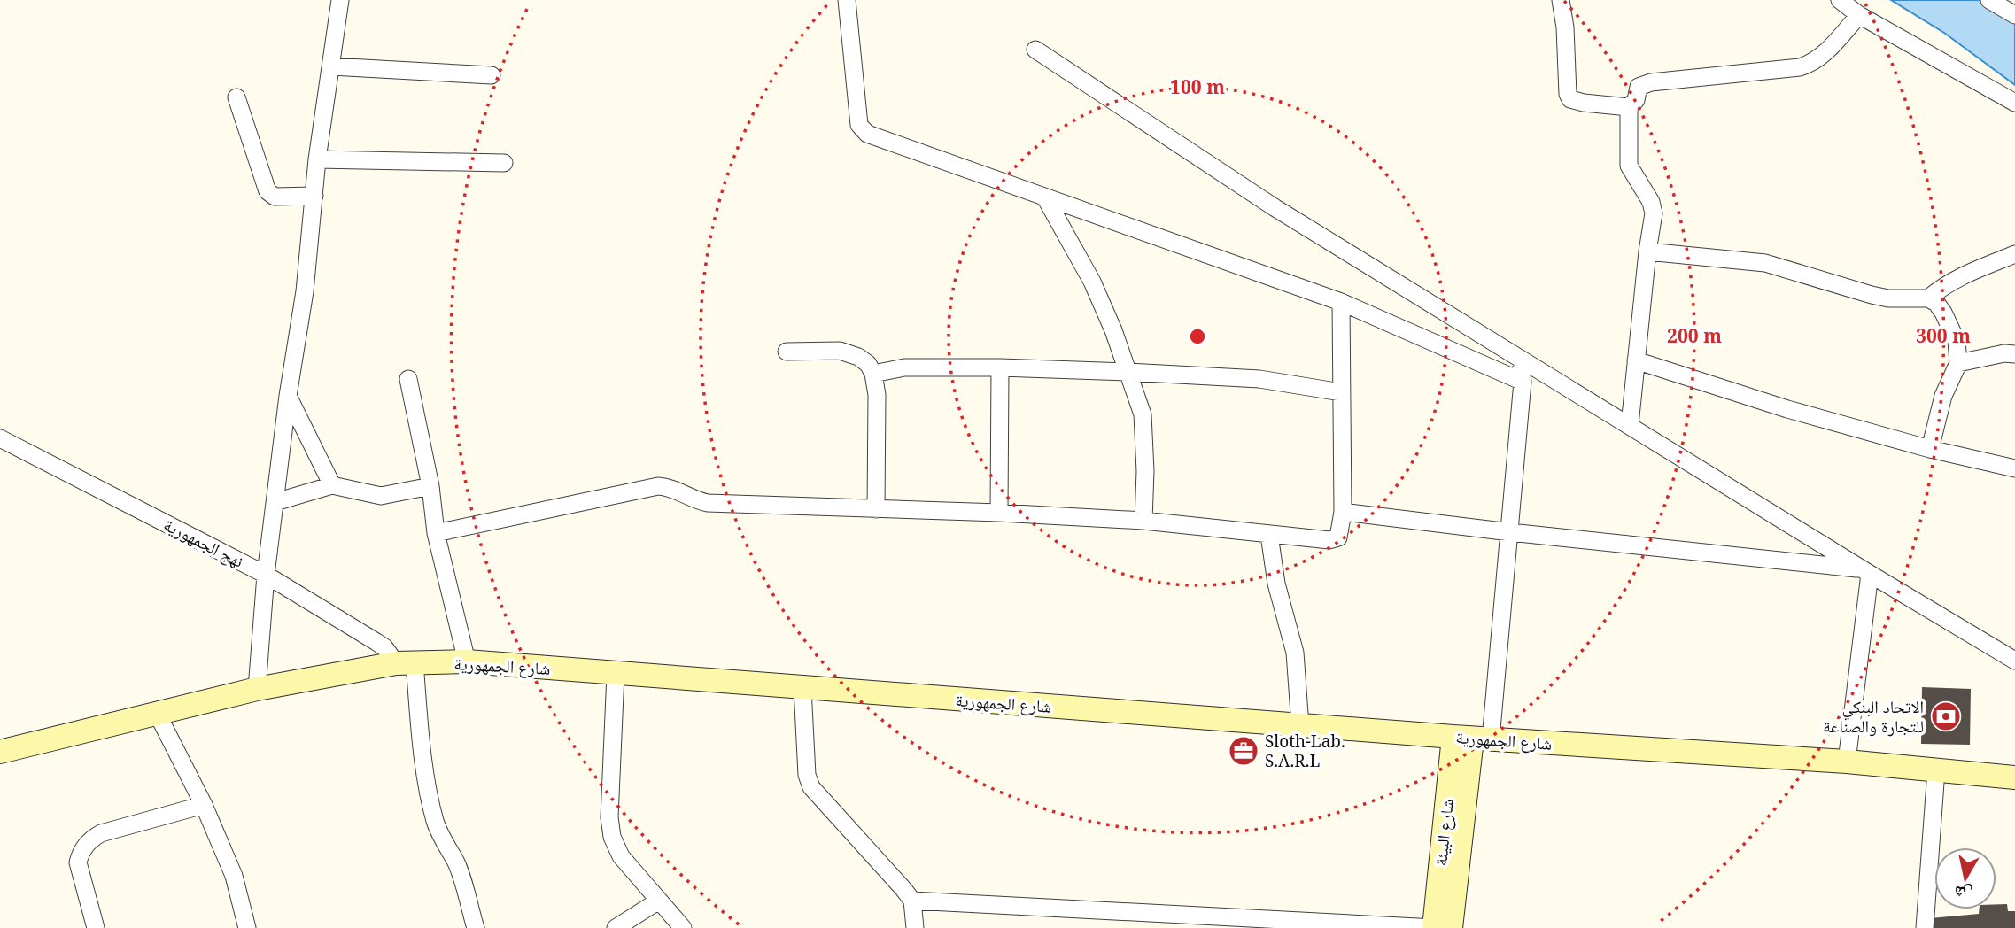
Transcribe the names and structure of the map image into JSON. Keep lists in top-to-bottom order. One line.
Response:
{"streets":{"main road":["شارع الجمهورية","شارع البيئة"],"street":["نهج الجمهورية"]},"crossings":[["نهج الجمهورية","شارع الجمهورية"],["شارع الجمهورية","شارع البيئة"]],"places":{"bank":["الاتحاد البنكي للتجارة والصناعة"],"office":["Sloth-Lab. S.A.R.L"]},"north":"bottom","rings":["100 m","200 m","300 m"]}
